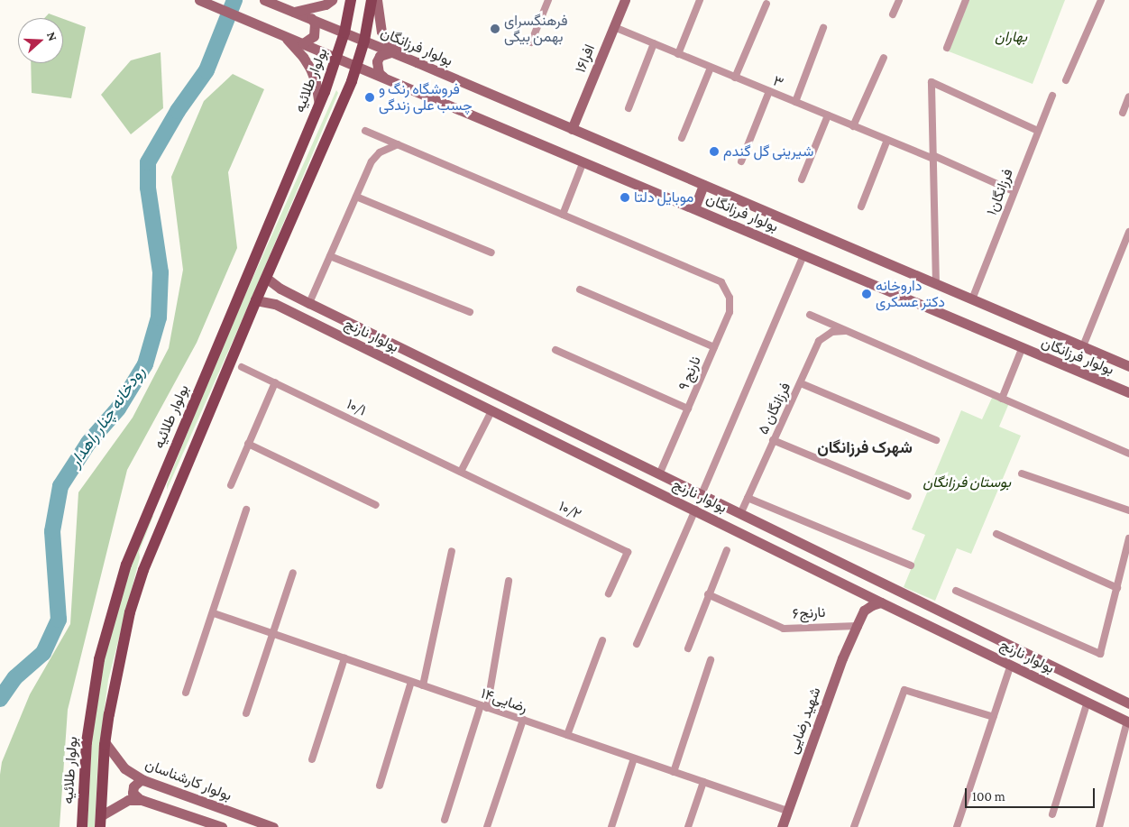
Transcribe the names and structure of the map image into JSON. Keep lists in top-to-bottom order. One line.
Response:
{"streets":{"main road":["بولوار فرزانگان","۱۶افرا","بولوار طلائیه","بولوار نارنج","شهید رضایی","بولوار کارشناسان"],"street":["۳","فرزانگان۱","نارنج ۹","۱۰/۱","فرزانگان ۵","۱۰/۲","نارنج۶","رضایی۱۴"]},"crossings":[["بولوار فرزانگان","۱۶افرا"],["بولوار فرزانگان","بولوار طلائیه"],["بولوار فرزانگان","فرزانگان۱"],["۱۶افرا","۳"],["۳","فرزانگان۱"],["بولوار نارنج","نارنج ۹"],["بولوار نارنج","فرزانگان ۵"],["۱۰/۱","۱۰/۲"],["نارنج۶","شهید رضایی"],["رضایی۱۴","شهید رضایی"]],"districts":["شهرک فرزانگان"],"water":["رودخانه چنار راهدار"],"parks":["بهاران","بوستان فرزانگان"],"places":["فرهنگسرای بهمن بیگی","فروشگاه رنگ و چسب علی زندگی","شیرینی گل گندم","موبایل دلتا","داروخانه دکتر عسکری"],"scale_bar":"100 m","north":"right"}
